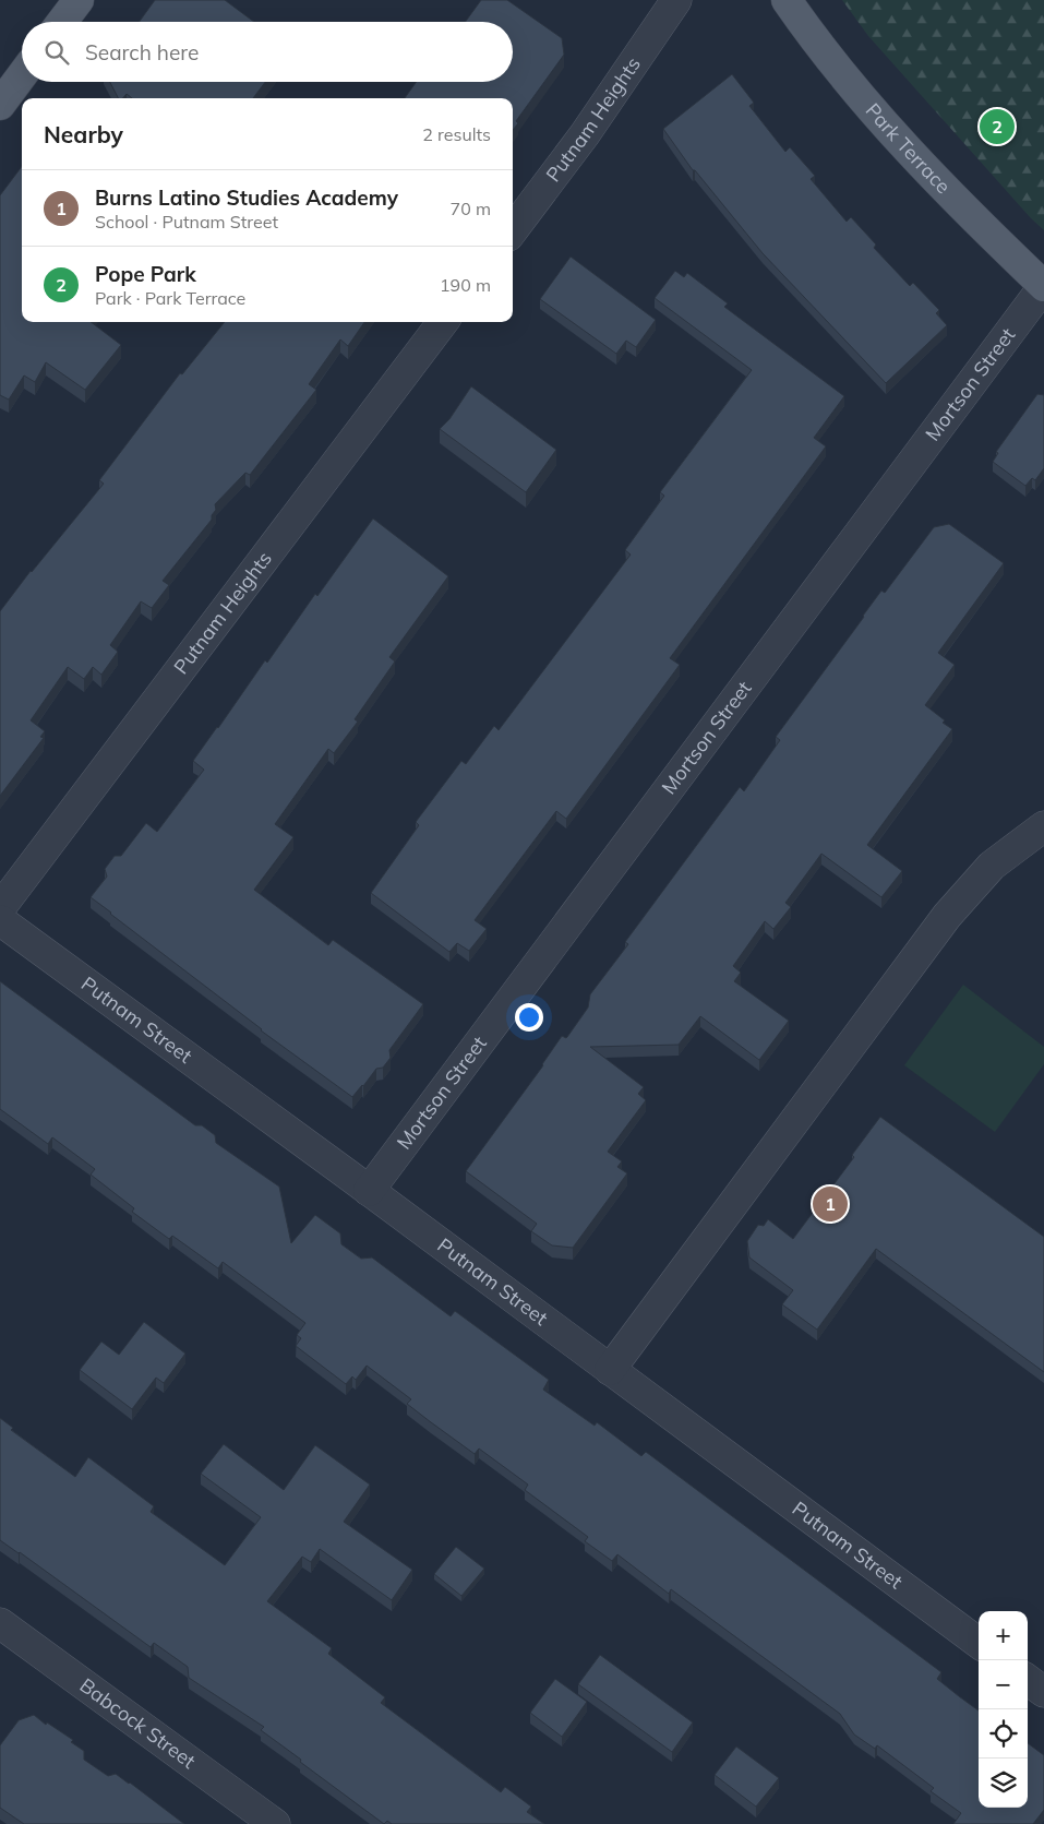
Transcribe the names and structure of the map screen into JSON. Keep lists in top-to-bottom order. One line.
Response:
{"streets":{"main road":["Park Terrace"],"street":["Putnam Heights","Mortson Street","Putnam Street","Babcock Street"]},"crossings":[["Park Terrace","Mortson Street"],["Mortson Street","Putnam Street"]],"page":{"search":"Search here","heading":["Nearby","2 results"],"pins":["2","1"],"list":[{"mark":"1","name":"Burns Latino Studies Academy","note":"School · Putnam Street","value":"70 m"},{"mark":"2","name":"Pope Park","note":"Park · Park Terrace","value":"190 m"}],"map_buttons":["+","−"]}}
